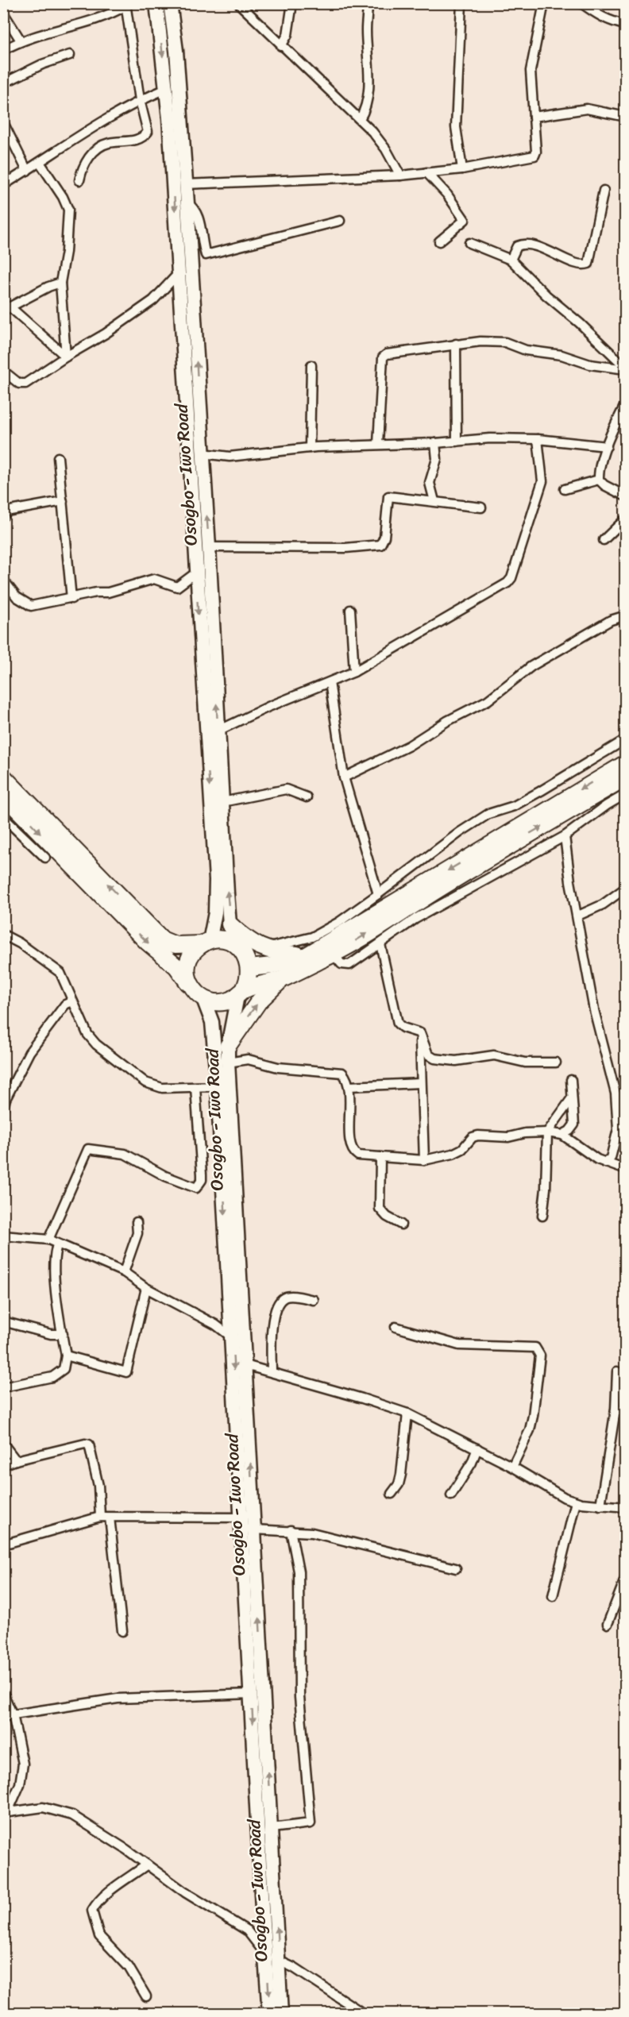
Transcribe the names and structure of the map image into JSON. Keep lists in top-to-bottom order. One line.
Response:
{"streets":{"main road":["Osogbo - Iwo Road"]}}
